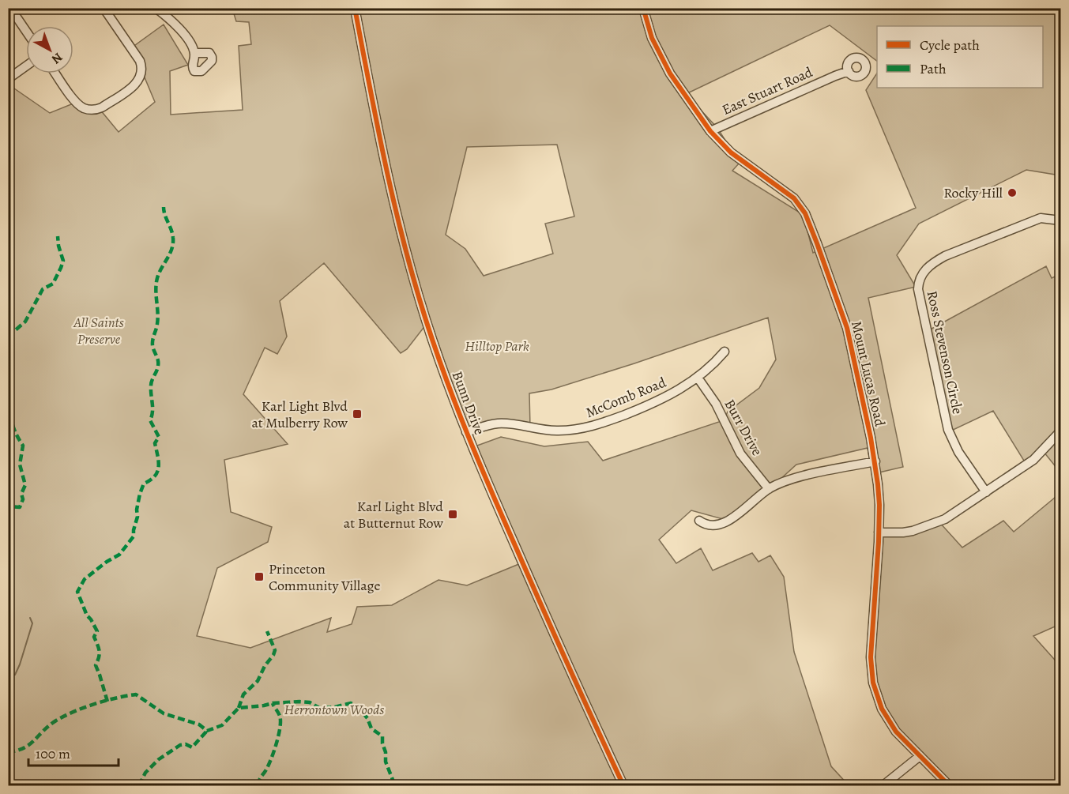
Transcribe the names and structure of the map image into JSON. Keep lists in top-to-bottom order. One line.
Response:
{"streets":{"street":["East Stuart Road","Ross Stevenson Circle","Mount Lucas Road","McComb Road","Bunn Drive","Burr Drive"]},"crossings":[["East Stuart Road","Mount Lucas Road"],["McComb Road","Bunn Drive"],["McComb Road","Burr Drive"]],"parks":["All Saints Preserve","Hilltop Park","Herrontown Woods"],"places":{"other":["Rocky Hill"],"transit":["Karl Light Blvd at Mulberry Row","Karl Light Blvd at Butternut Row","Princeton Community Village"]},"legend":["Cycle path","Path"],"scale_bar":"100 m","north":"bottom right"}
